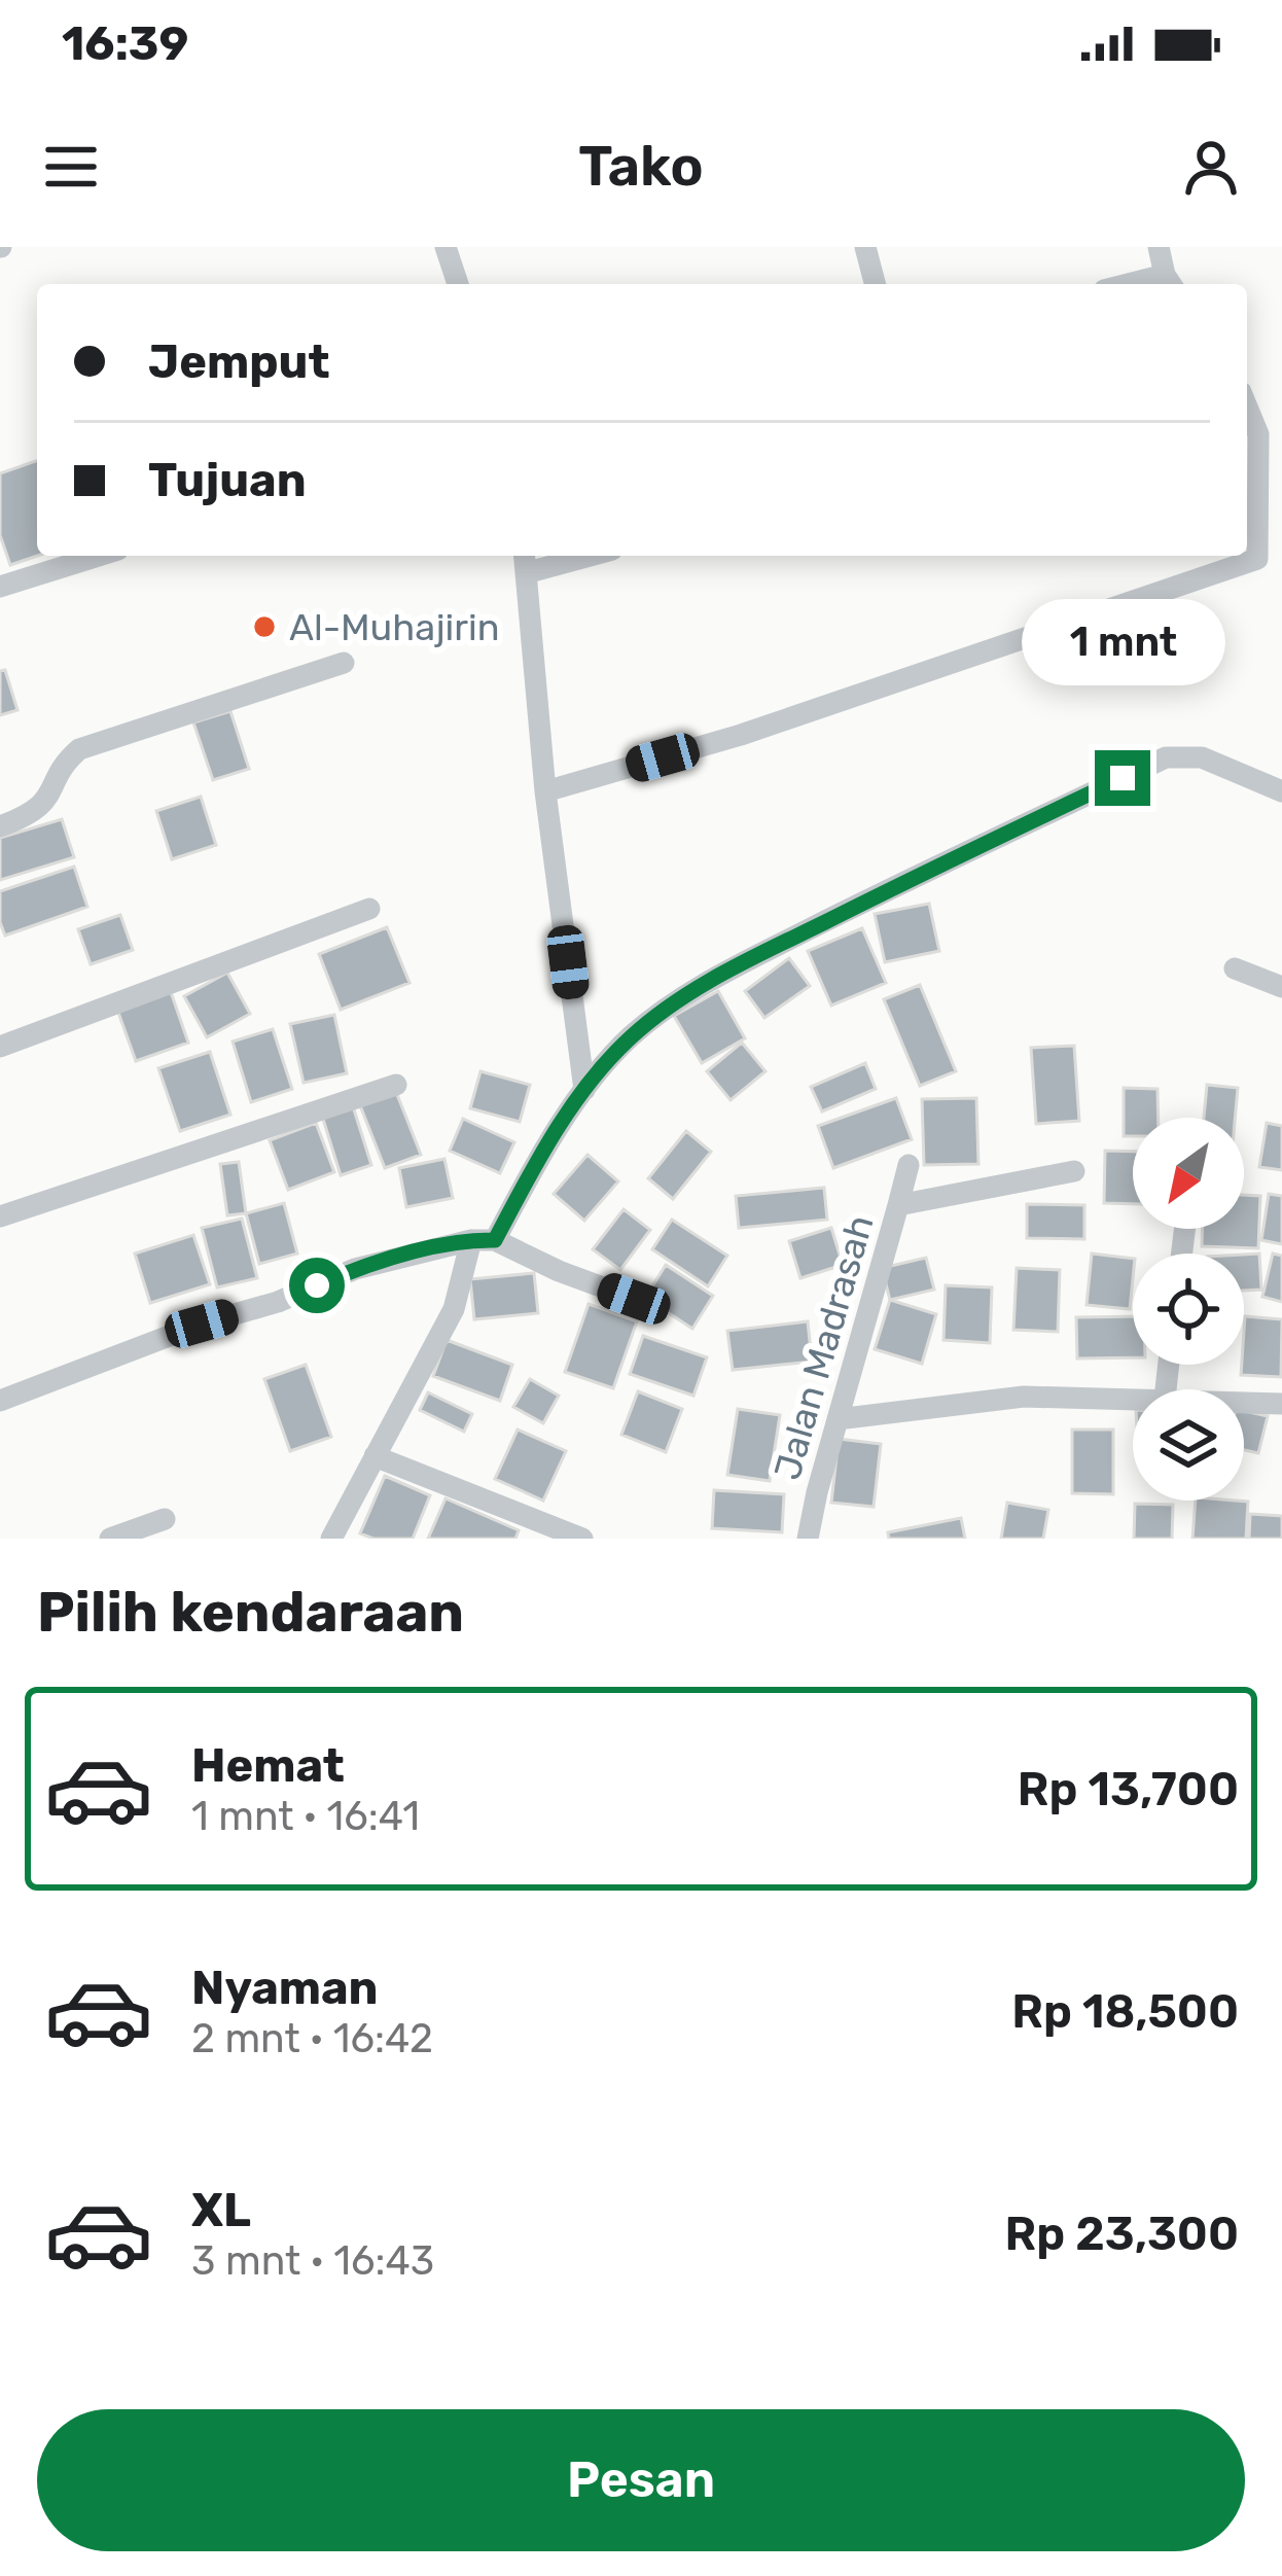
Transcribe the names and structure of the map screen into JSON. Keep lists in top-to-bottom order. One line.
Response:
{"streets":{"street":["Jalan Madrasah"]},"places":["Al-Muhajirin"],"north":"bottom left","page":{"status":"16:39","header":"Tako","banner":["Jemput","Tujuan"],"bubble":"1 mnt","heading":"Pilih kendaraan","list":[{"name":"Hemat","note":"1 mnt · 16:41","value":"Rp 13,700"},{"name":"Nyaman","note":"2 mnt · 16:42","value":"Rp 18,500"},{"name":"XL","note":"3 mnt · 16:43","value":"Rp 23,300"}],"buttons":"Pesan"}}
